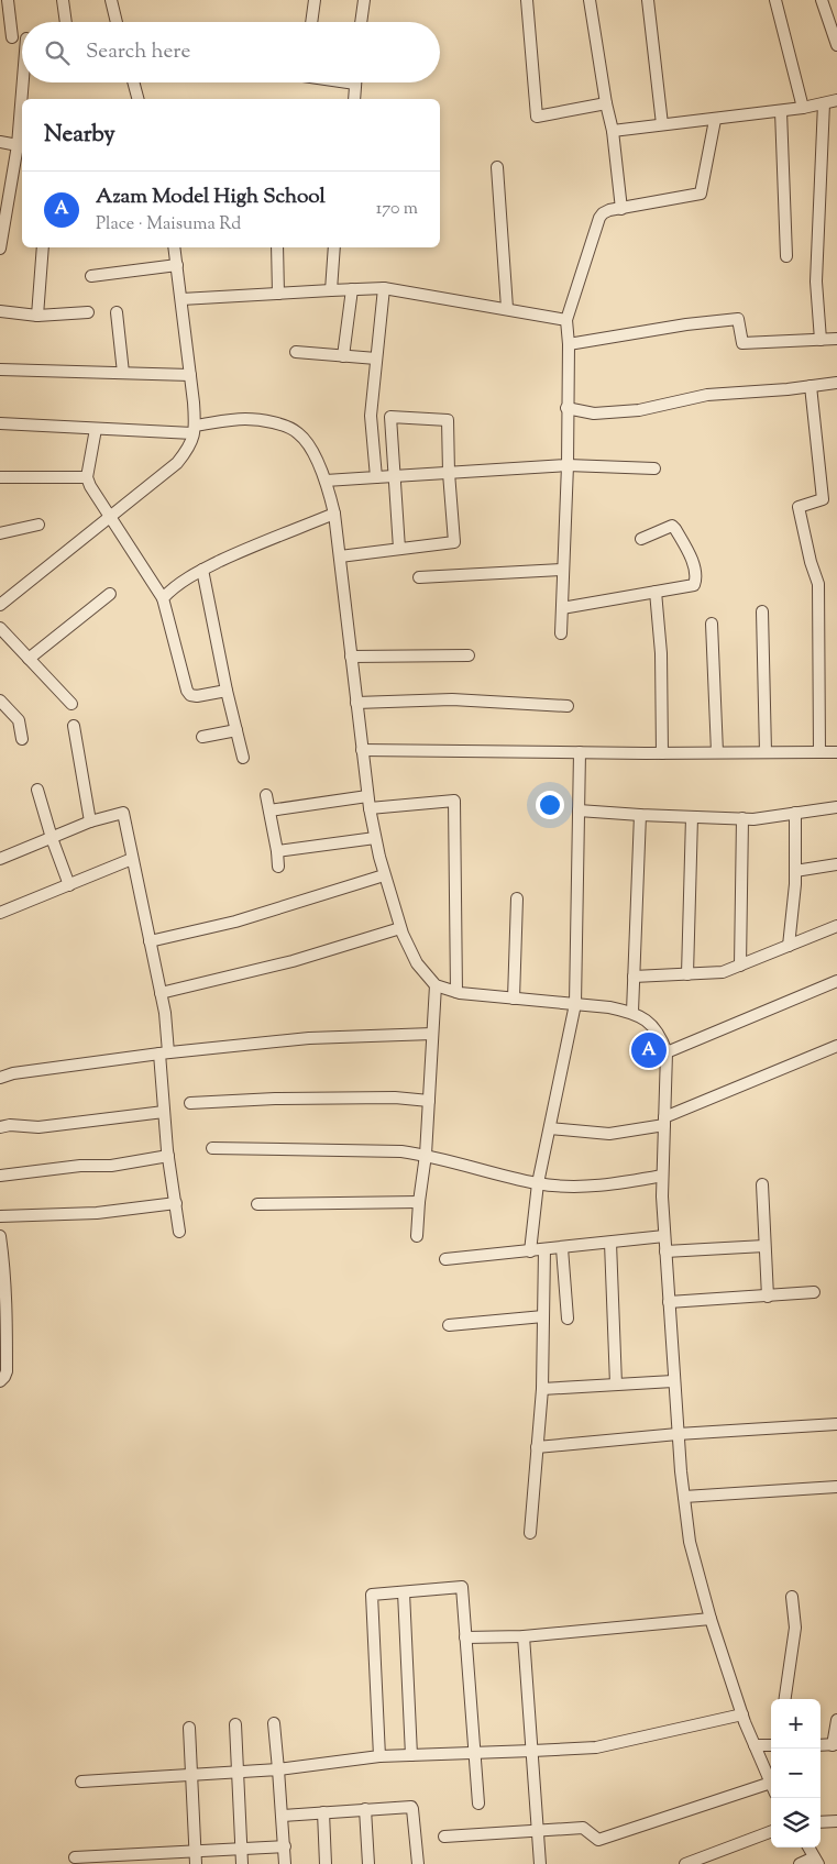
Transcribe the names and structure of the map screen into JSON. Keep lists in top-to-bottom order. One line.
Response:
{"page":{"search":"Search here","heading":"Nearby","list":[{"mark":"A","name":"Azam Model High School","note":"Place · Maisuma Rd","value":"170 m"}],"pins":"A","map_buttons":["+","−"]}}
